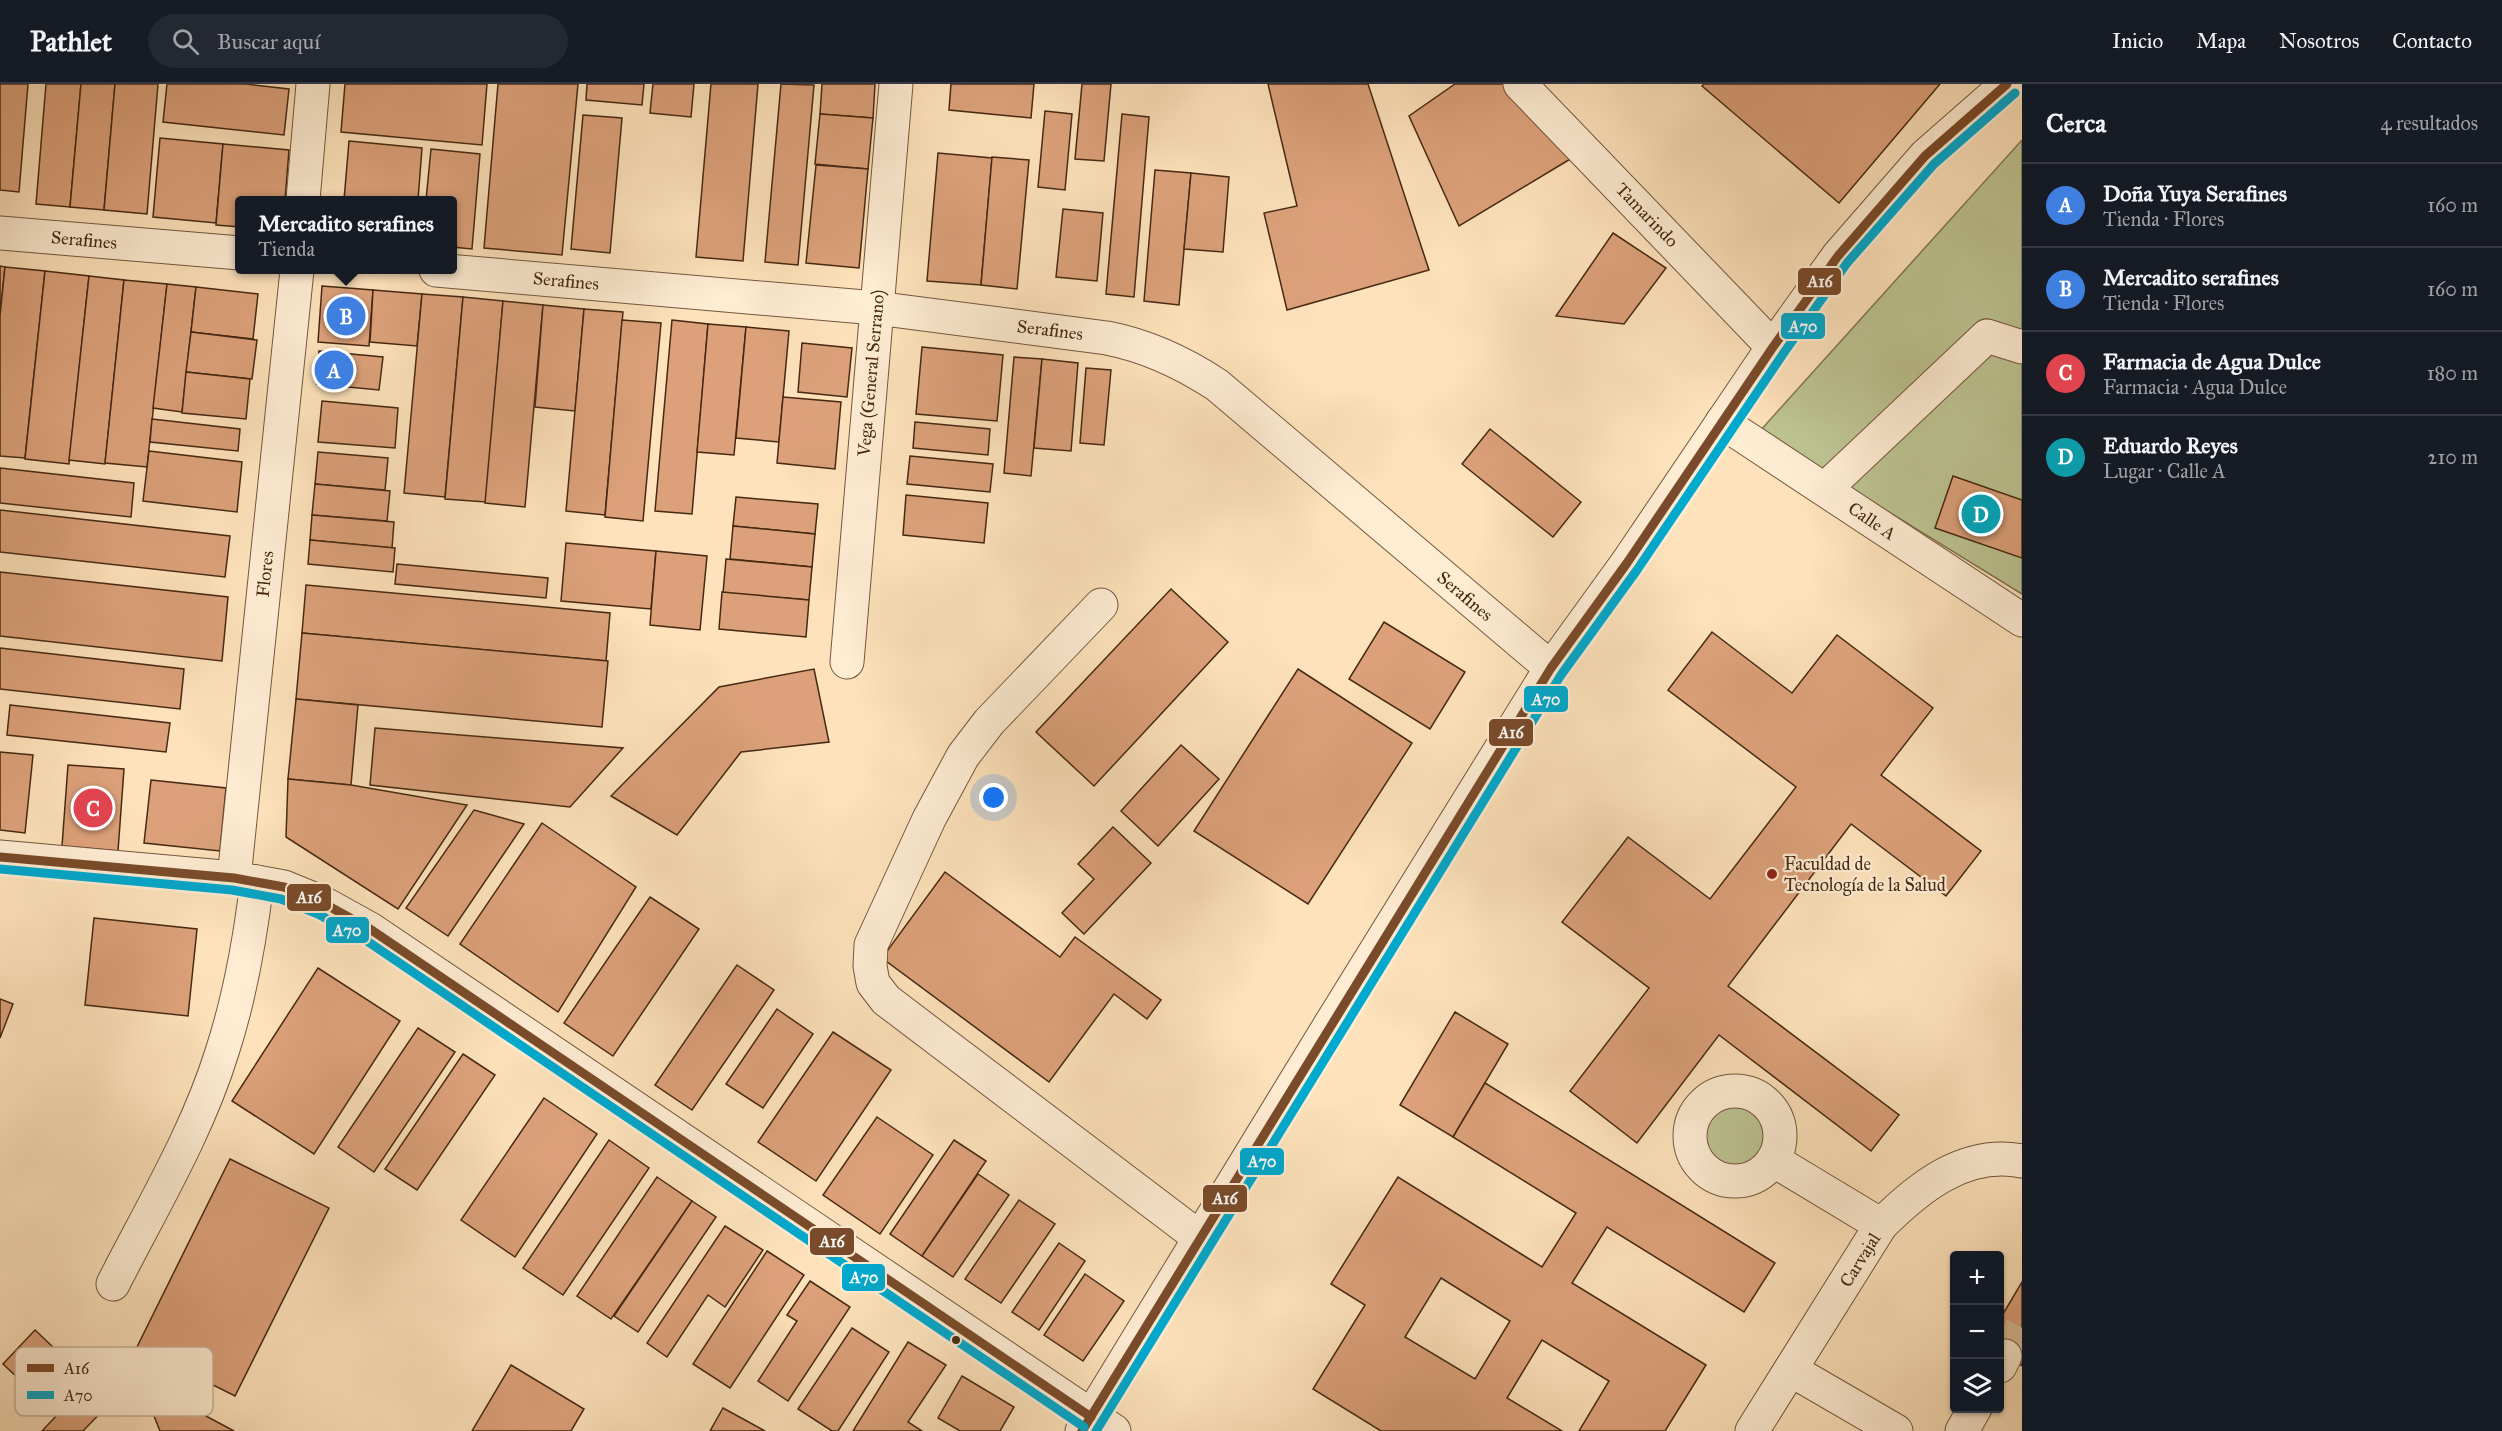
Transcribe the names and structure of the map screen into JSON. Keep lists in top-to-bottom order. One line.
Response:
{"streets":{"street":["Tamarindo","Serafines","Vega (General Serrano)","Calle A","Flores","Carvajal"]},"crossings":[["Serafines","Vega (General Serrano)"]],"places":["Faculdad de Tecnología de la Salud"],"lines":["transit line A16","transit line A70"],"legend":["A16","A70"],"page":{"header":"Pathlet","search":"Buscar aquí","nav":["Inicio","Mapa","Nosotros","Contacto"],"heading":["Cerca","4 resultados"],"list":[{"mark":"A","name":"Doña Yuya Serafines","note":"Tienda · Flores","value":"160 m"},{"mark":"B","name":"Mercadito serafines","note":"Tienda · Flores","value":"160 m"},{"mark":"C","name":"Farmacia de Agua Dulce","note":"Farmacia · Agua Dulce","value":"180 m"},{"mark":"D","name":"Eduardo Reyes","note":"Lugar · Calle A","value":"210 m"}],"popup":["Mercadito serafines","Tienda"],"pins":["B","A","D","C"],"map_buttons":["+","−"]}}
